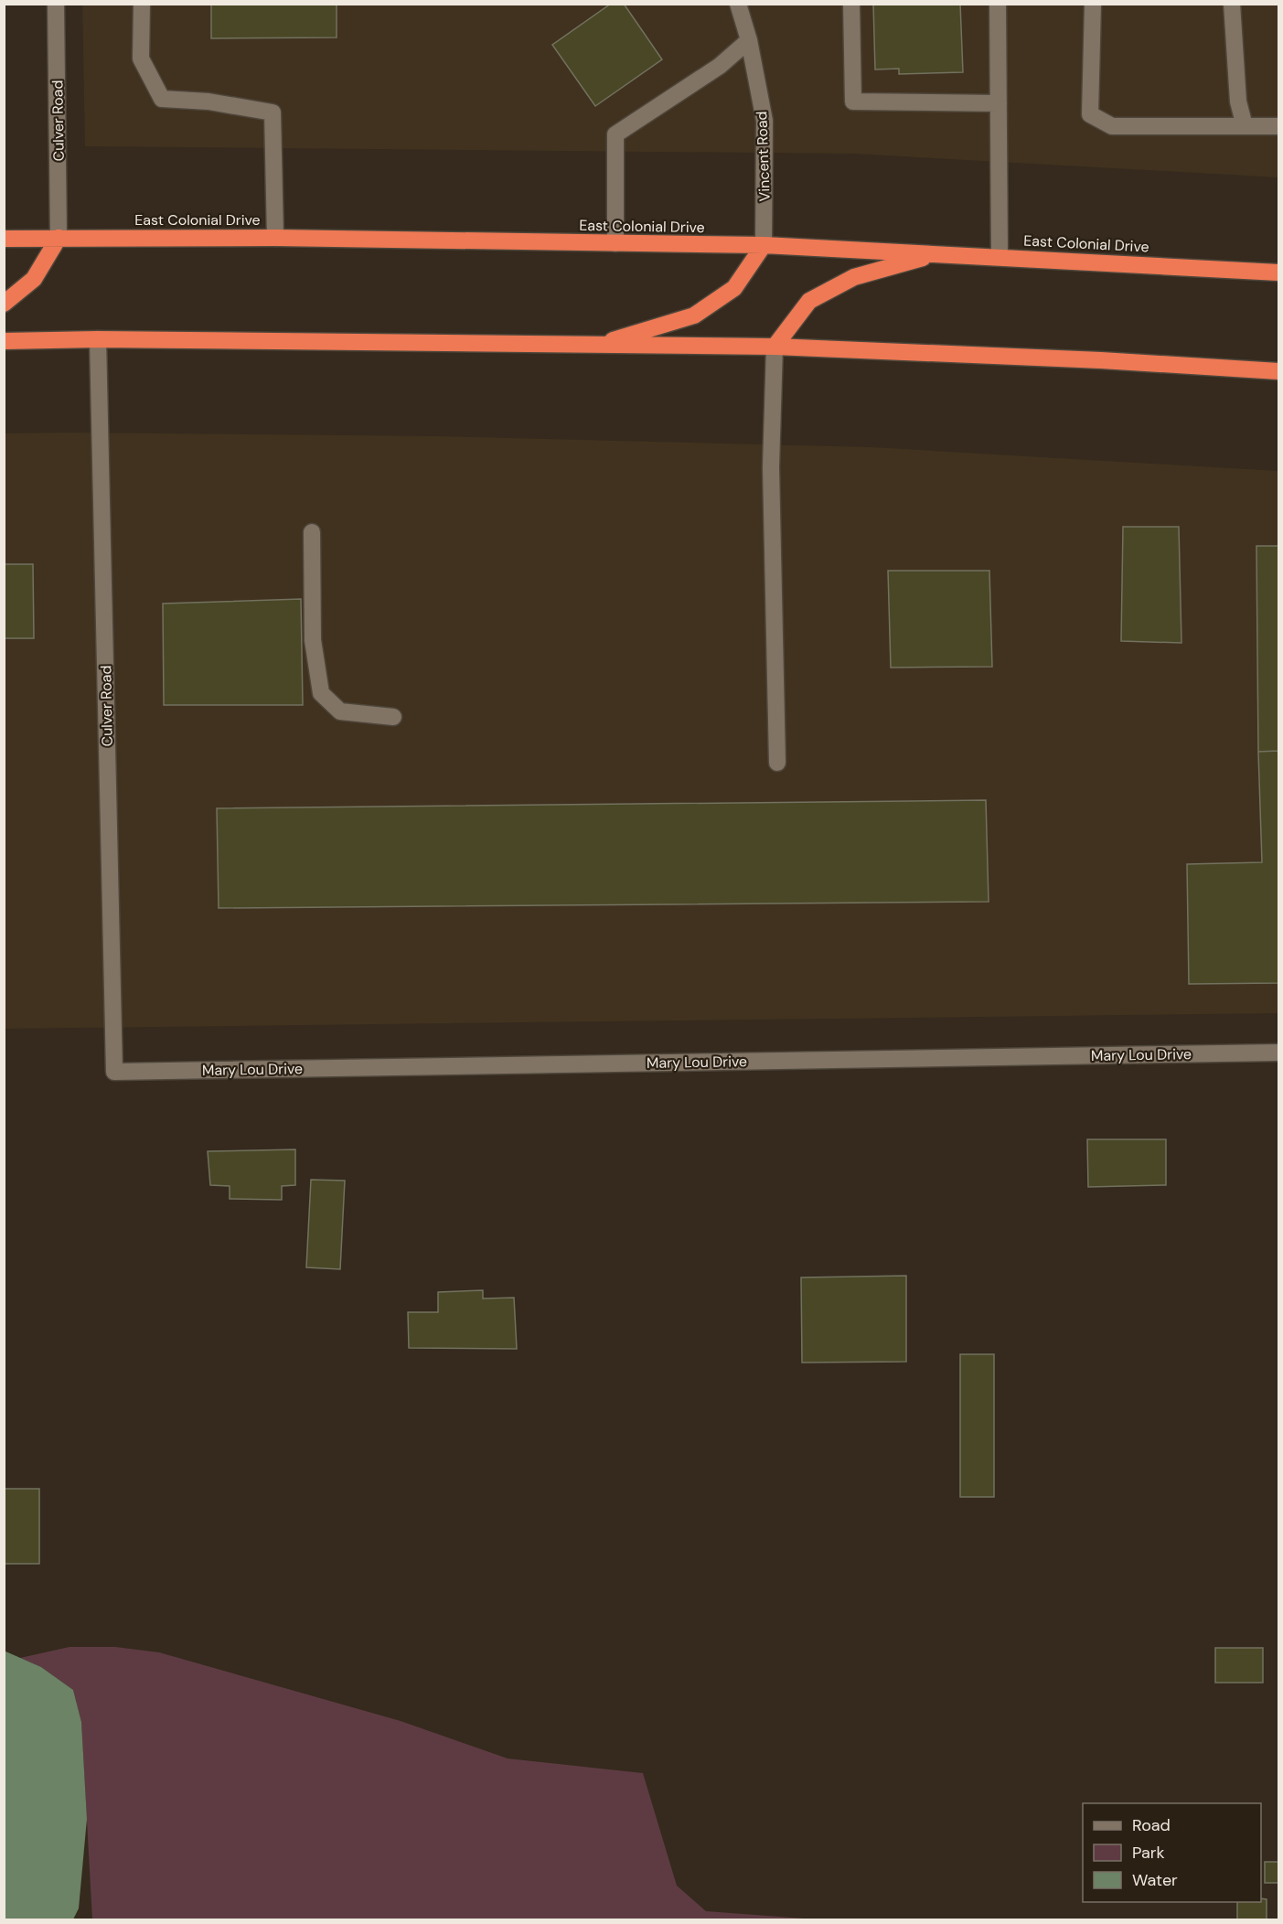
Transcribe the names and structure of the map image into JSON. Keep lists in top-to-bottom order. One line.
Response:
{"streets":{"highway":["East Colonial Drive"],"street":["Culver Road","Vincent Road","Mary Lou Drive"]},"crossings":[["Culver Road","East Colonial Drive"],["Culver Road","Mary Lou Drive"],["Vincent Road","East Colonial Drive"]],"legend":["Road","Park","Water"]}
